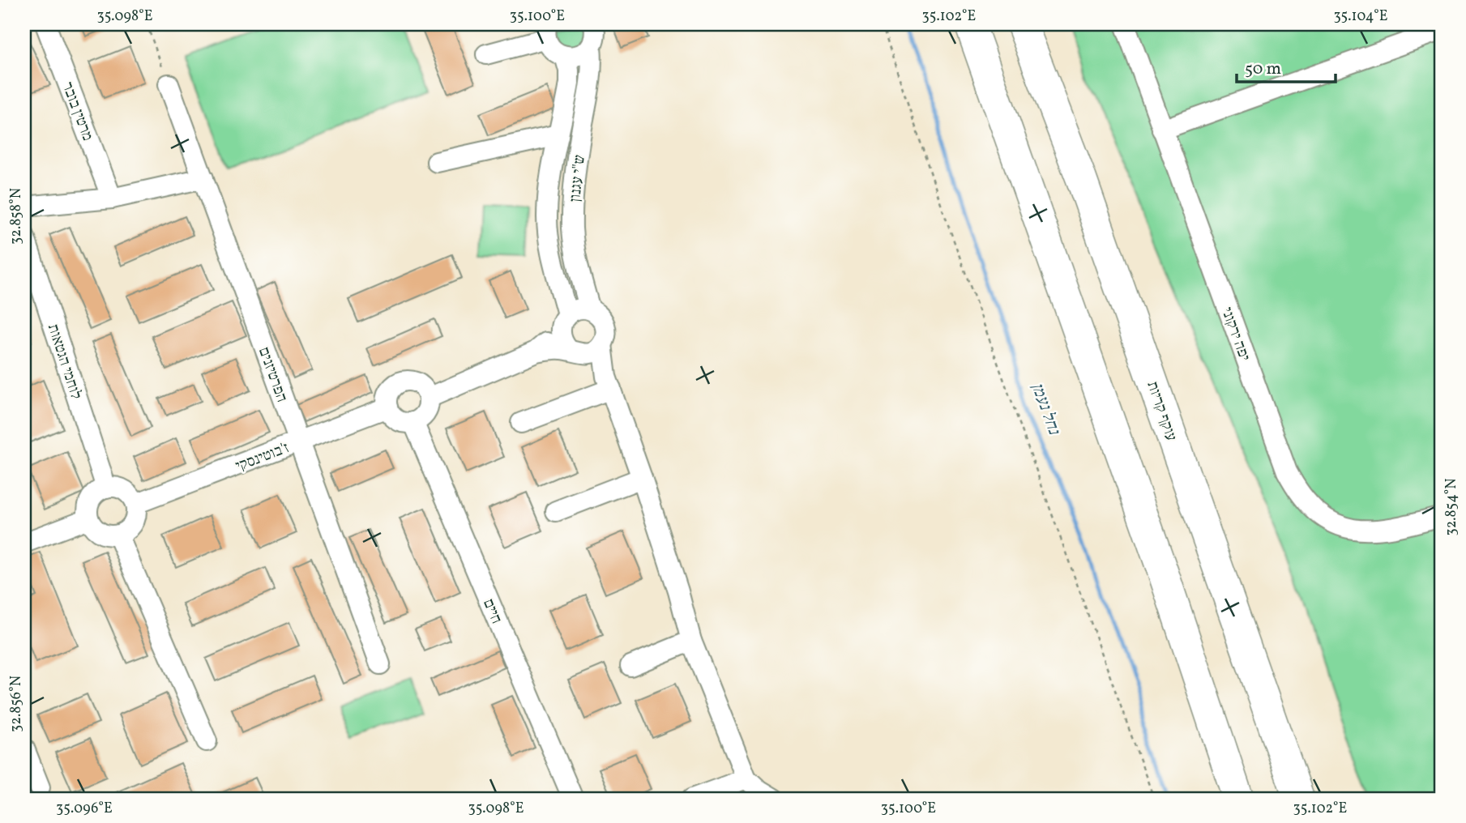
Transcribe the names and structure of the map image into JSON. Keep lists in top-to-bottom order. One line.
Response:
{"streets":{"highway":["עוקף קריות"],"street":["מרטין בובר","ש\"י עגנון","יפה ירקוני","לוחמי הגטאות","הפרטיזנים","ז'בוטינסקי","חיים"]},"crossings":[["לוחמי הגטאות","ז'בוטינסקי"],["הפרטיזנים","ז'בוטינסקי"],["ז'בוטינסקי","חיים"]],"water":["נחל נעמן"],"scale_bar":"50 m","coordinates":["35.098°E","35.100°E","35.102°E","35.104°E","32.858°N","32.854°N","32.856°N","35.096°E"]}
